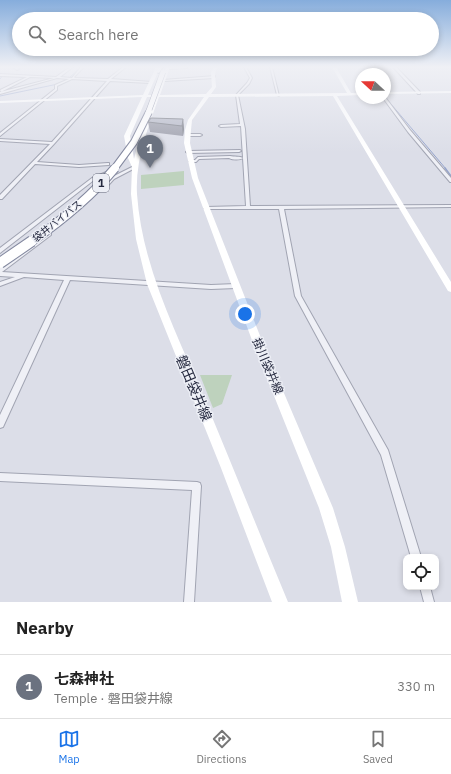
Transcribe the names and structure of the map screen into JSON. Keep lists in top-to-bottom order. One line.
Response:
{"streets":{"highway":["1","袋井バイパス"],"main road":["掛川袋井線","磐田袋井線"]},"north":"left","page":{"search":"Search here","pins":"1","heading":"Nearby","list":[{"mark":"1","name":"七森神社","note":"Temple · 磐田袋井線","value":"330 m"}],"nav":["Map","Directions","Saved"]}}
